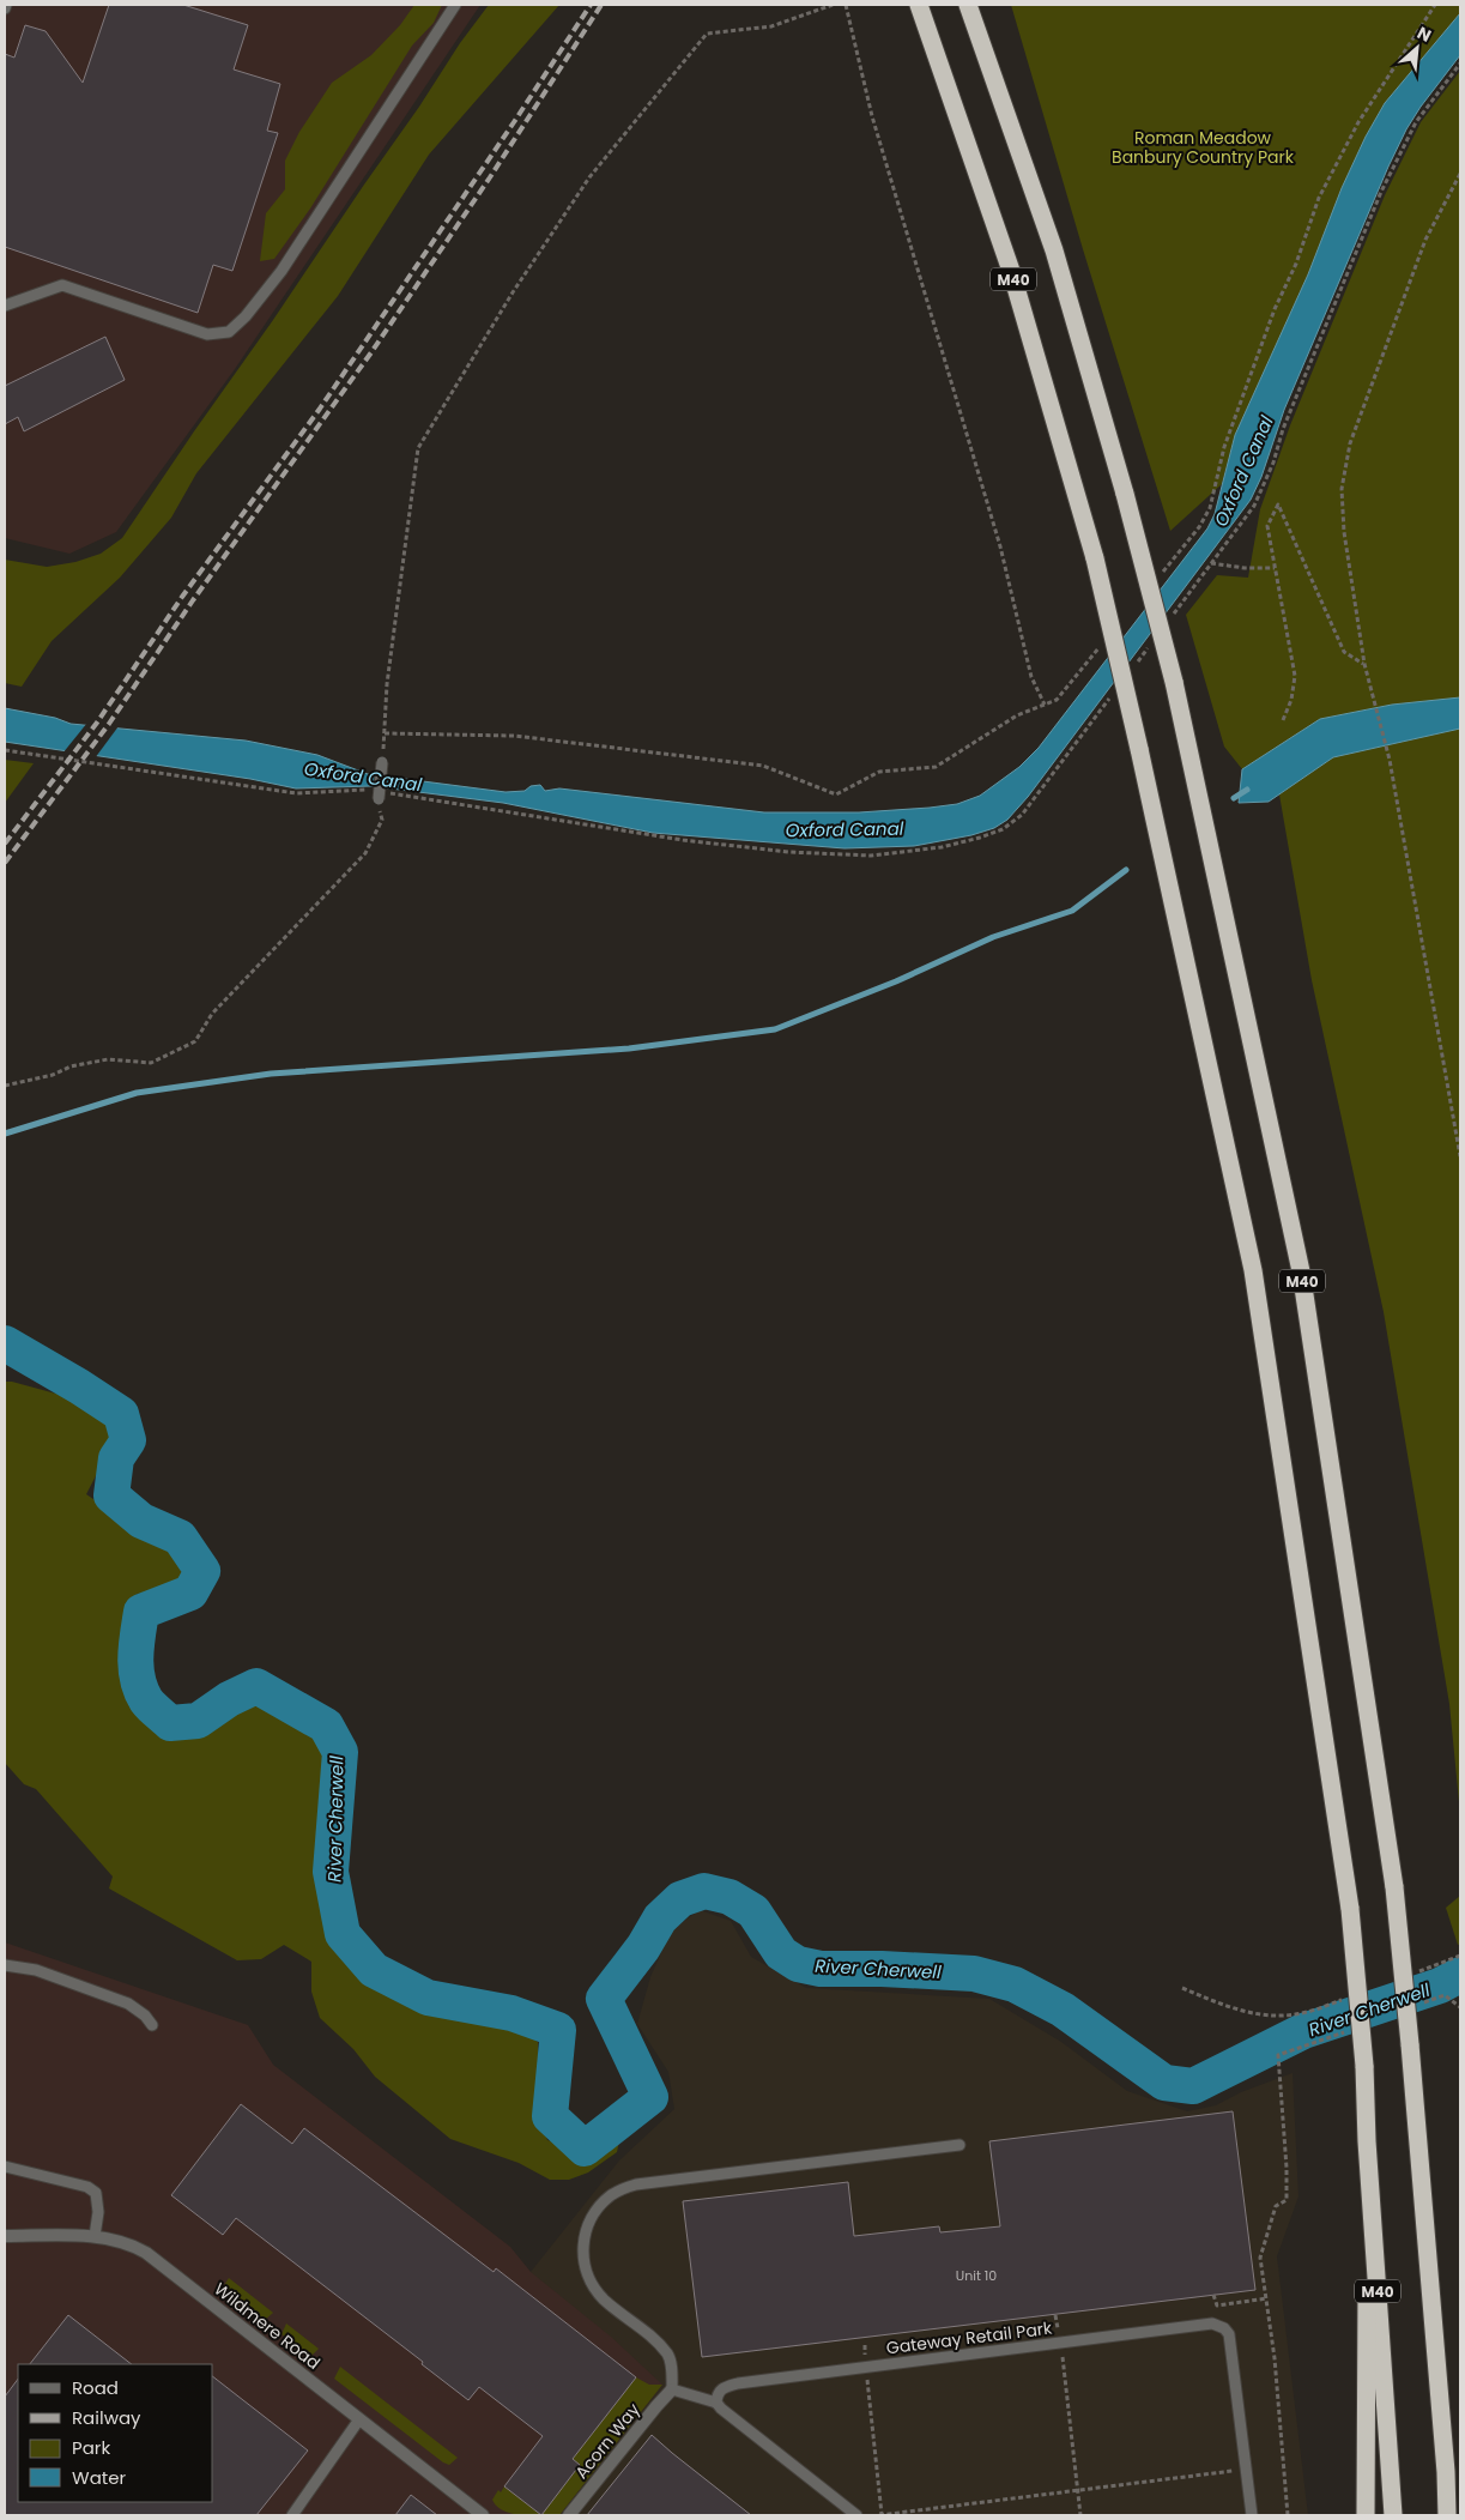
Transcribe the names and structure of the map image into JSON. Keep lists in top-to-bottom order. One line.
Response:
{"streets":{"highway":["M40"],"street":["Wildmere Road","Acorn Way"],"lane":["Gateway Retail Park"]},"water":["Oxford Canal","River Cherwell"],"parks":["Roman Meadow Banbury Country Park"],"house_numbers":["Unit 10"],"legend":["Road","Railway","Park","Water"],"north":"top right"}
